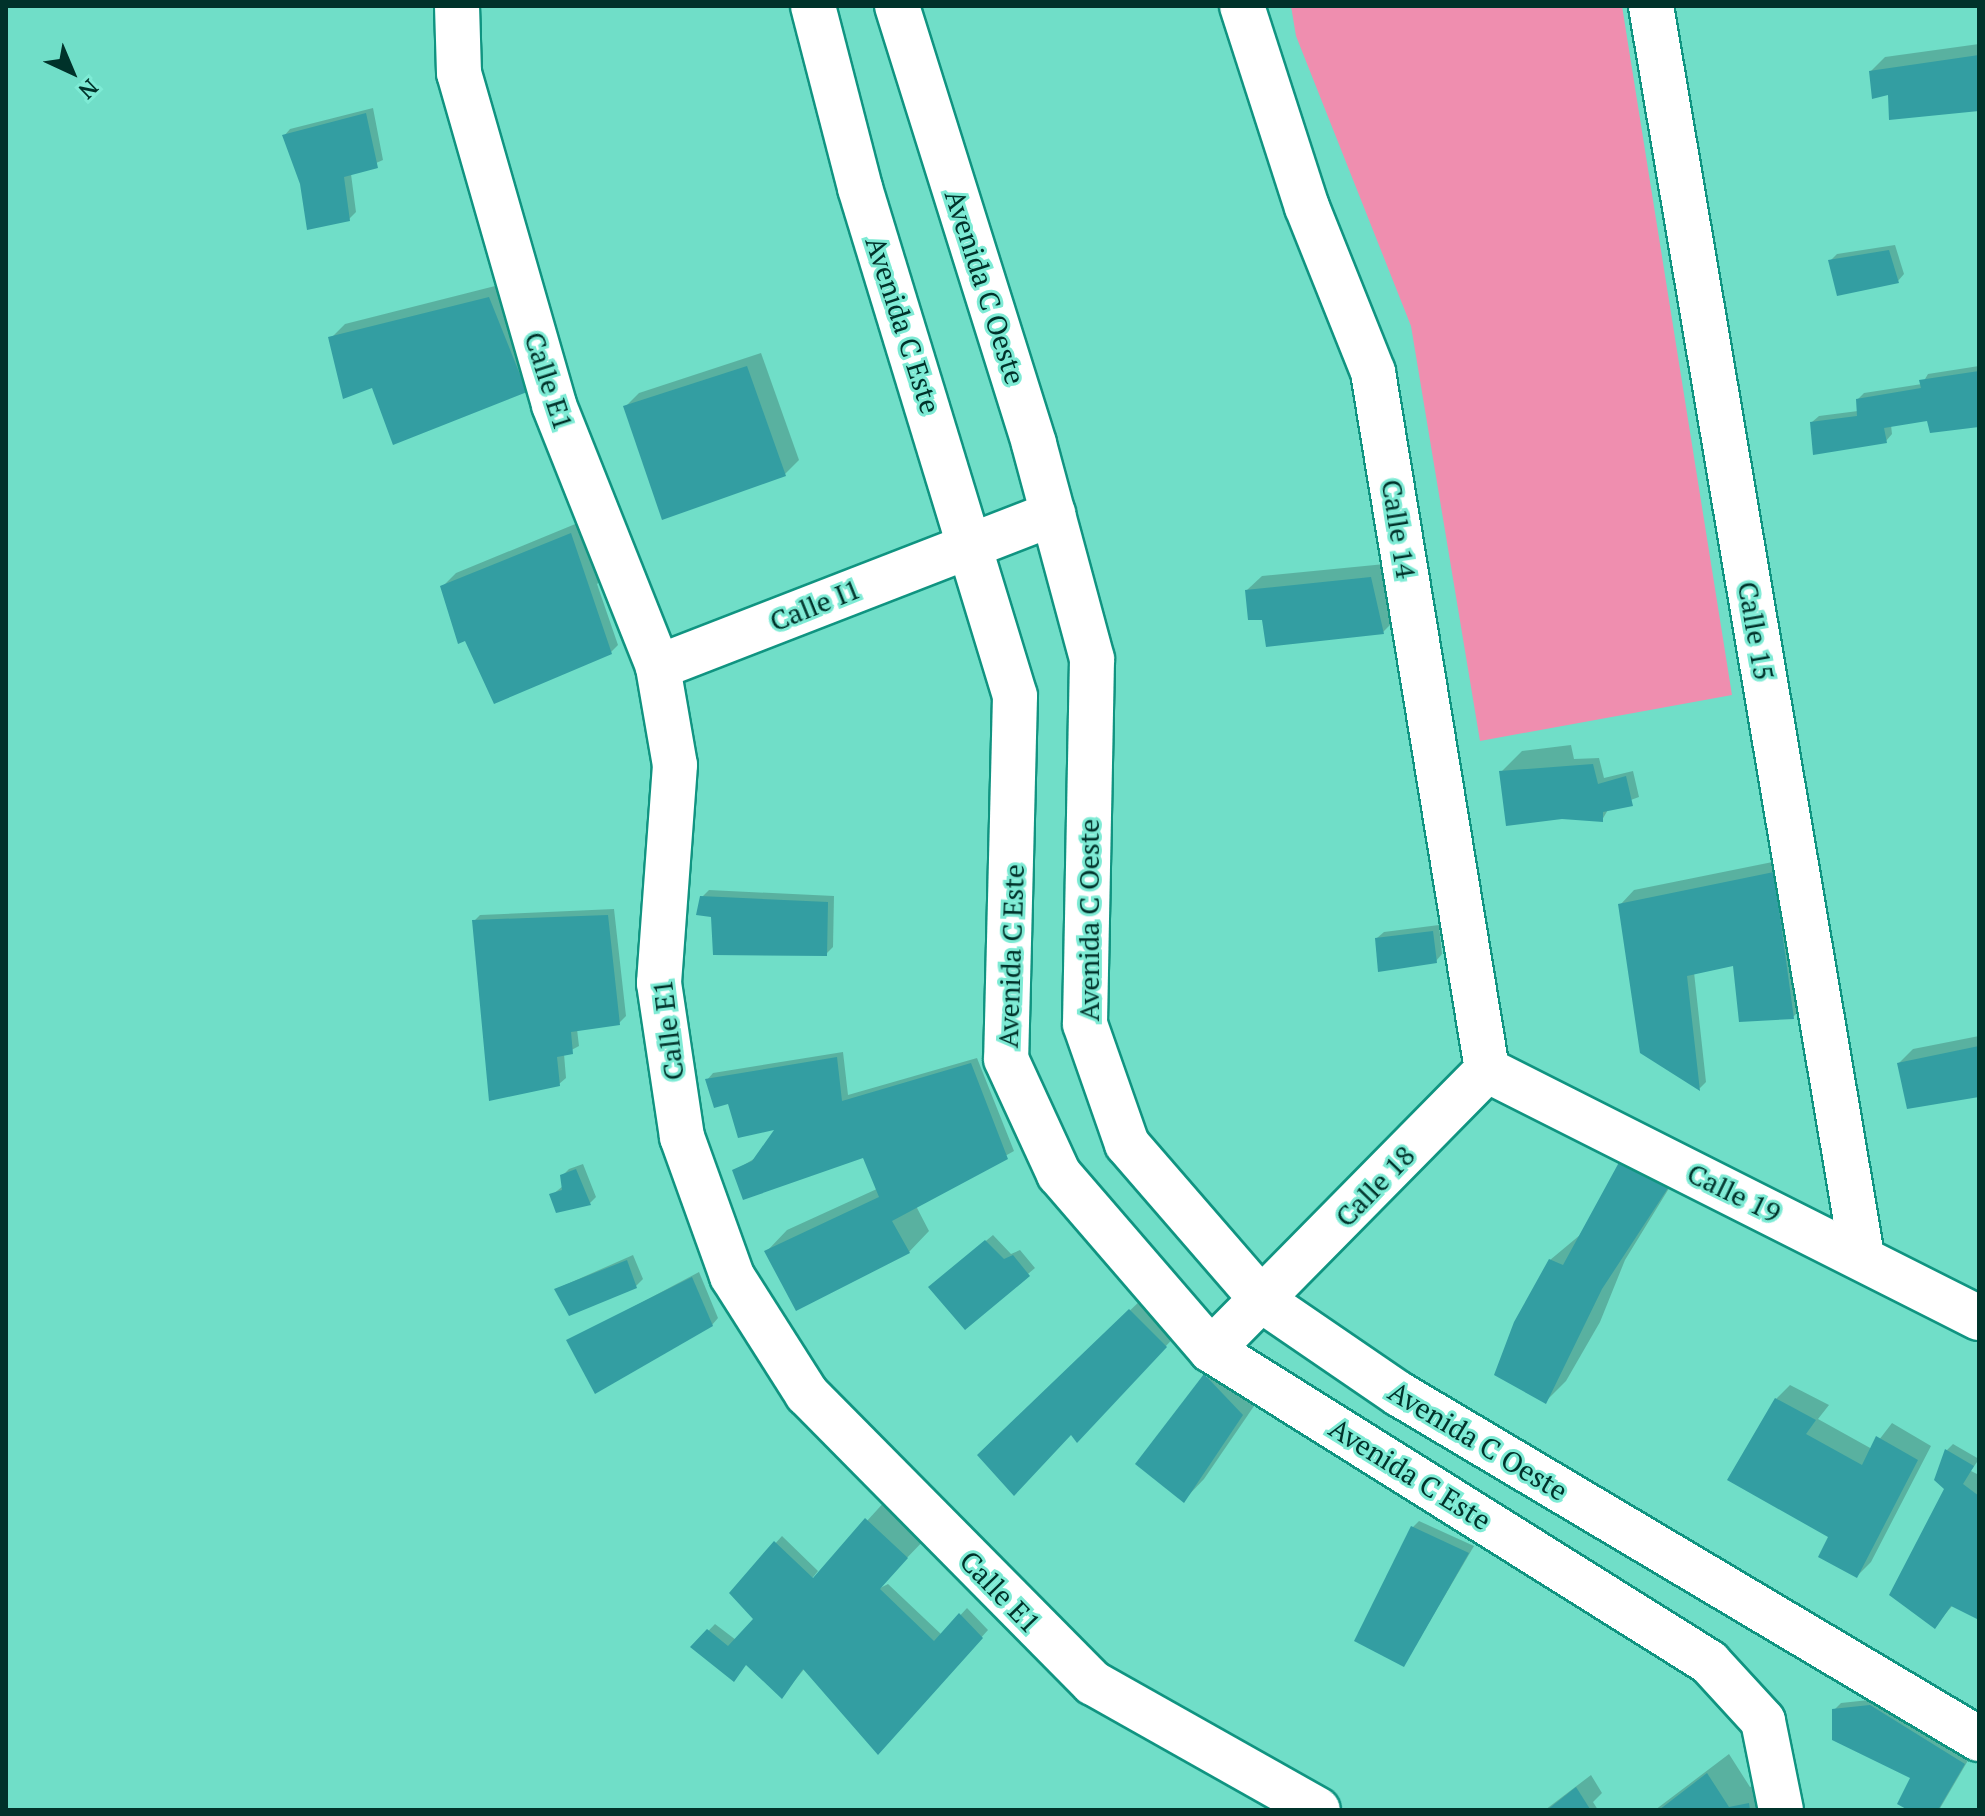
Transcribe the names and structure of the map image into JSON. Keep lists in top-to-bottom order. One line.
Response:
{"streets":{"street":["Avenida C Oeste","Avenida C Este","Calle E1","Calle 14","Calle I1","Calle 15","Calle 18","Calle 19"]},"crossings":[["Avenida C Oeste","Calle I1"],["Avenida C Oeste","Calle 18"],["Avenida C Este","Calle I1"],["Avenida C Este","Calle 18"],["Calle E1","Calle I1"],["Calle 14","Calle 18"],["Calle 14","Calle 19"],["Calle 15","Calle 19"],["Calle 18","Calle 19"]],"north":"bottom right"}
